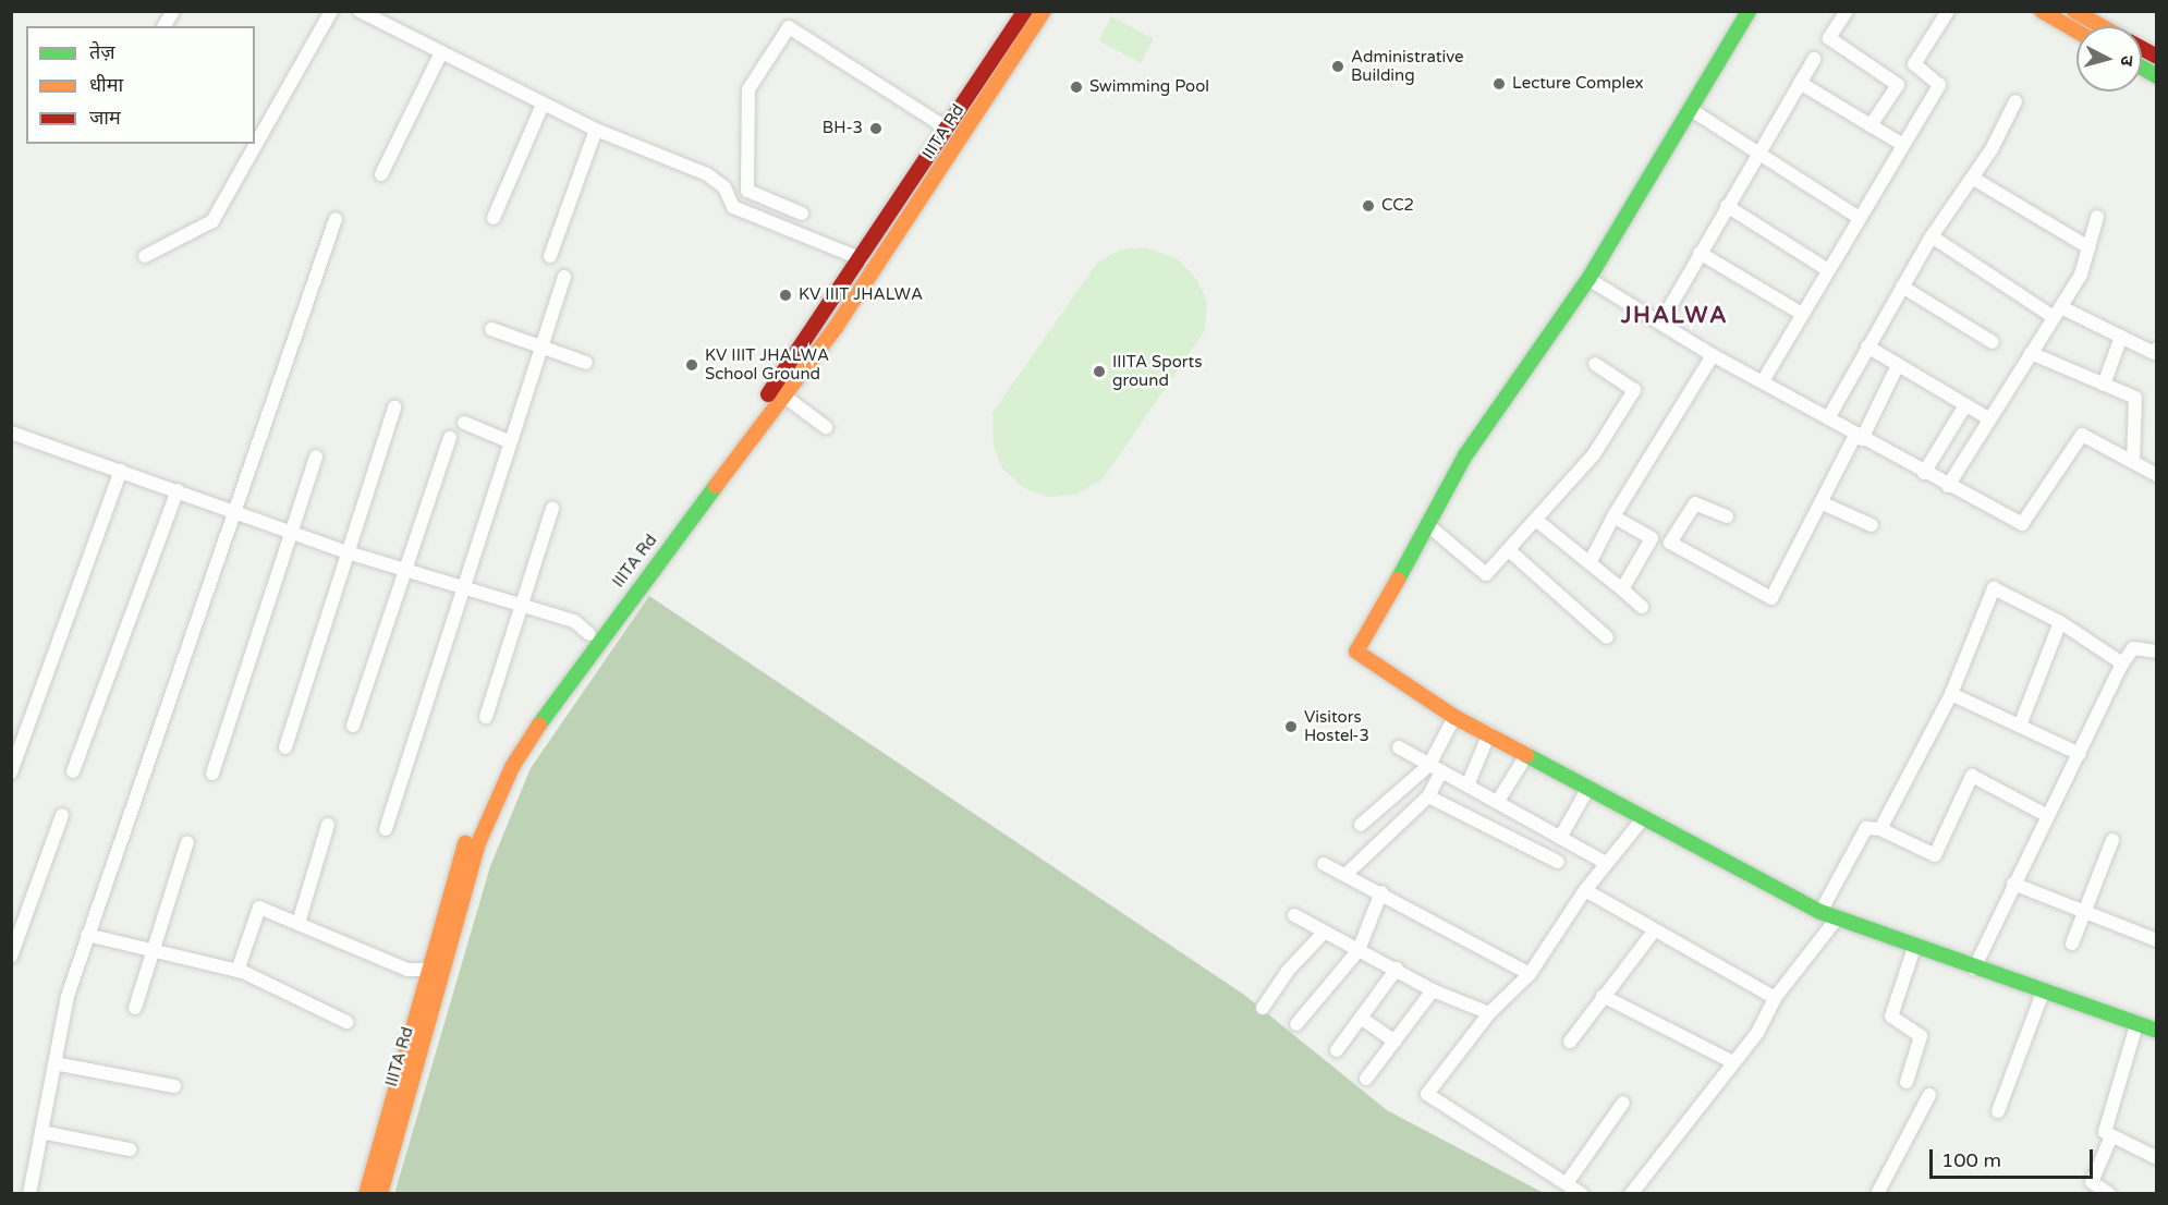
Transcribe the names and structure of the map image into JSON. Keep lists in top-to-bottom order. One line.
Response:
{"streets":{"main road":["IIITA Rd"]},"districts":["JHALWA"],"places":["Administrative Building","Lecture Complex","Swimming Pool","BH-3","CC2","KV IIIT JHALWA","KV IIIT JHALWA School Ground","IIITA Sports ground","Visitors Hostel-3"],"legend":["तेज़","धीमा","जाम"],"scale_bar":"100 m","north":"right"}
